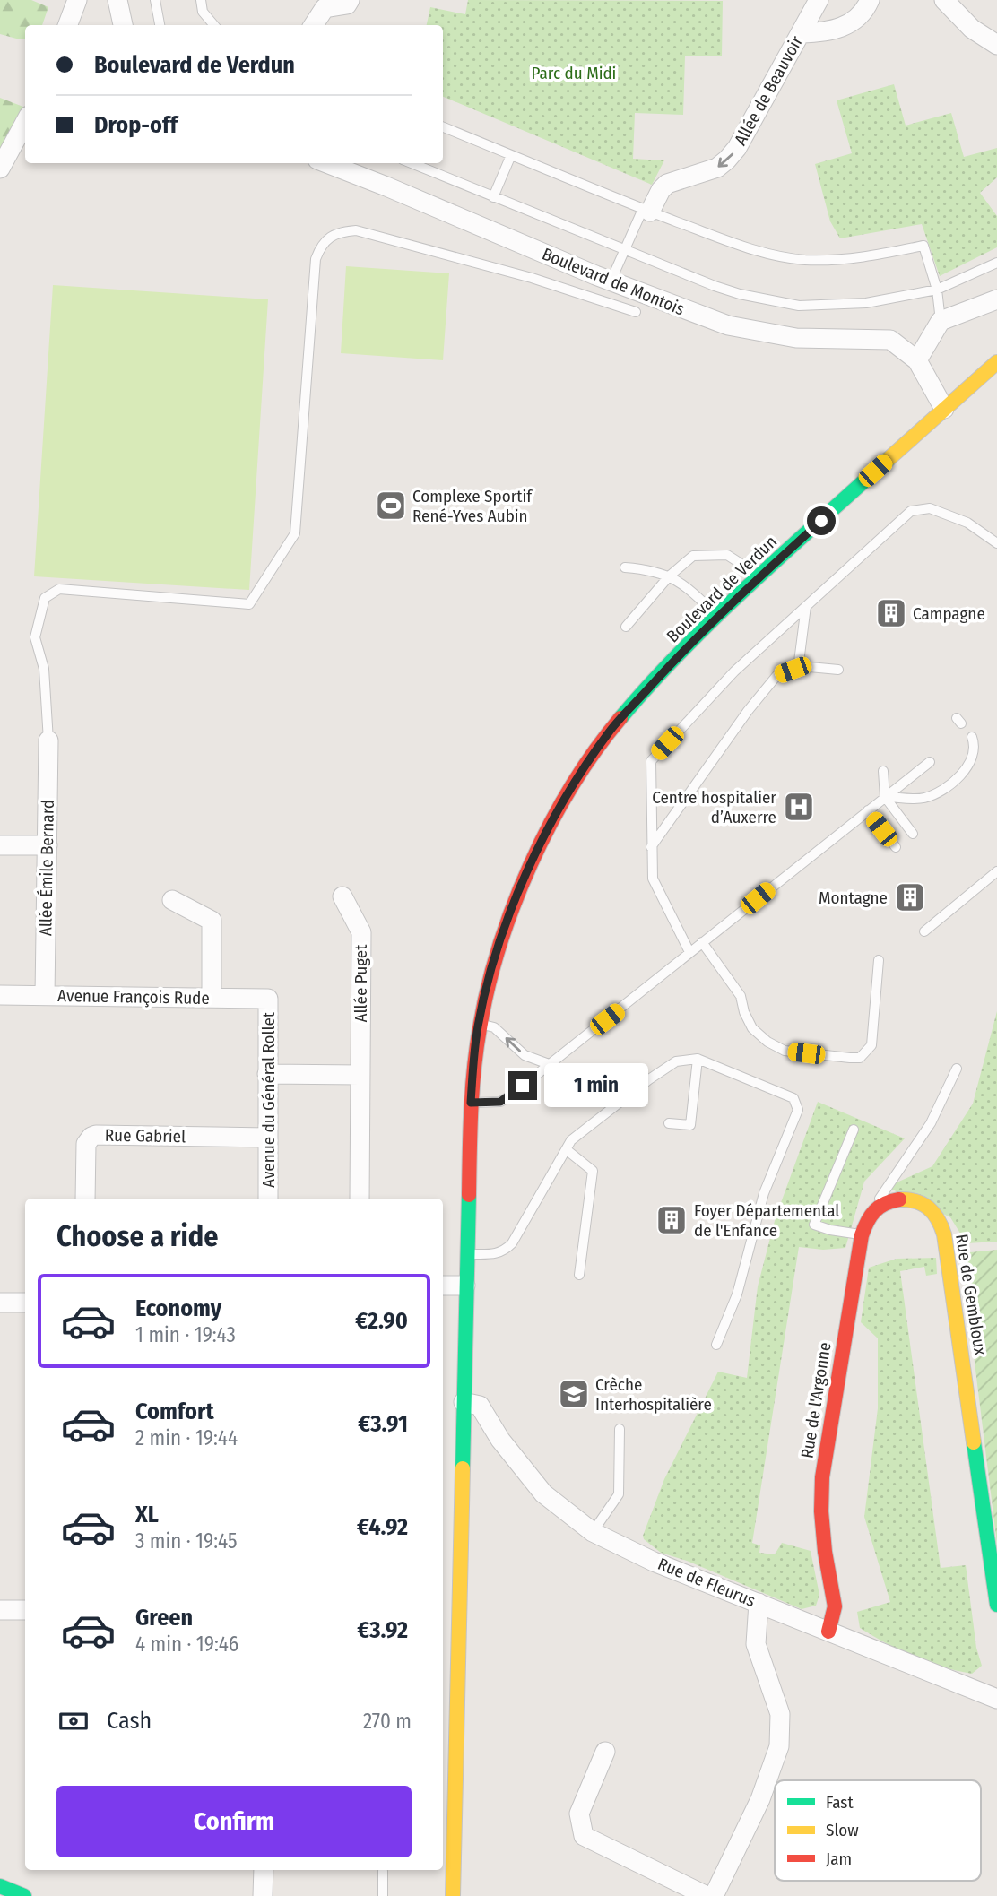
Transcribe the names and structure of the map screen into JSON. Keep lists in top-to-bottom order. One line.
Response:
{"streets":{"main road":["Boulevard de Verdun","Rue de Gembloux","Rue de l'Argonne"],"street":["Allée de Beauvoir","Boulevard de Montois","Allée Émile Bernard","Allée Puget","Avenue François Rude","Avenue du Général Rollet","Rue Gabriel","Rue de Fleurus"]},"crossings":[["Boulevard de Montois","Boulevard de Verdun"],["Boulevard de Verdun","Rue de Fleurus"],["Allée Émile Bernard","Avenue François Rude"],["Avenue François Rude","Avenue du Général Rollet"],["Avenue du Général Rollet","Rue Gabriel"],["Rue de Gembloux","Rue de l'Argonne"],["Rue de l'Argonne","Rue de Fleurus"]],"one_way":["Allée de Beauvoir"],"parks":["Parc du Midi"],"places":{"sports":["Complexe Sportif René-Yves Aubin"],"building":["Campagne","Montagne","Foyer Départemental de l'Enfance"],"hospital":["Centre hospitalier d’Auxerre"],"school or university":["Crèche Interhospitalière"]},"legend":["Fast","Slow","Jam"],"page":{"banner":["Boulevard de Verdun","Drop-off"],"bubble":"1 min","heading":"Choose a ride","list":[{"name":"Economy","note":"1 min · 19:43","value":"€2.90"},{"name":"Comfort","note":"2 min · 19:44","value":"€3.91"},{"name":"XL","note":"3 min · 19:45","value":"€4.92"},{"name":"Green","note":"4 min · 19:46","value":"€3.92"}],"pay":["Cash","270 m"],"buttons":"Confirm"}}
